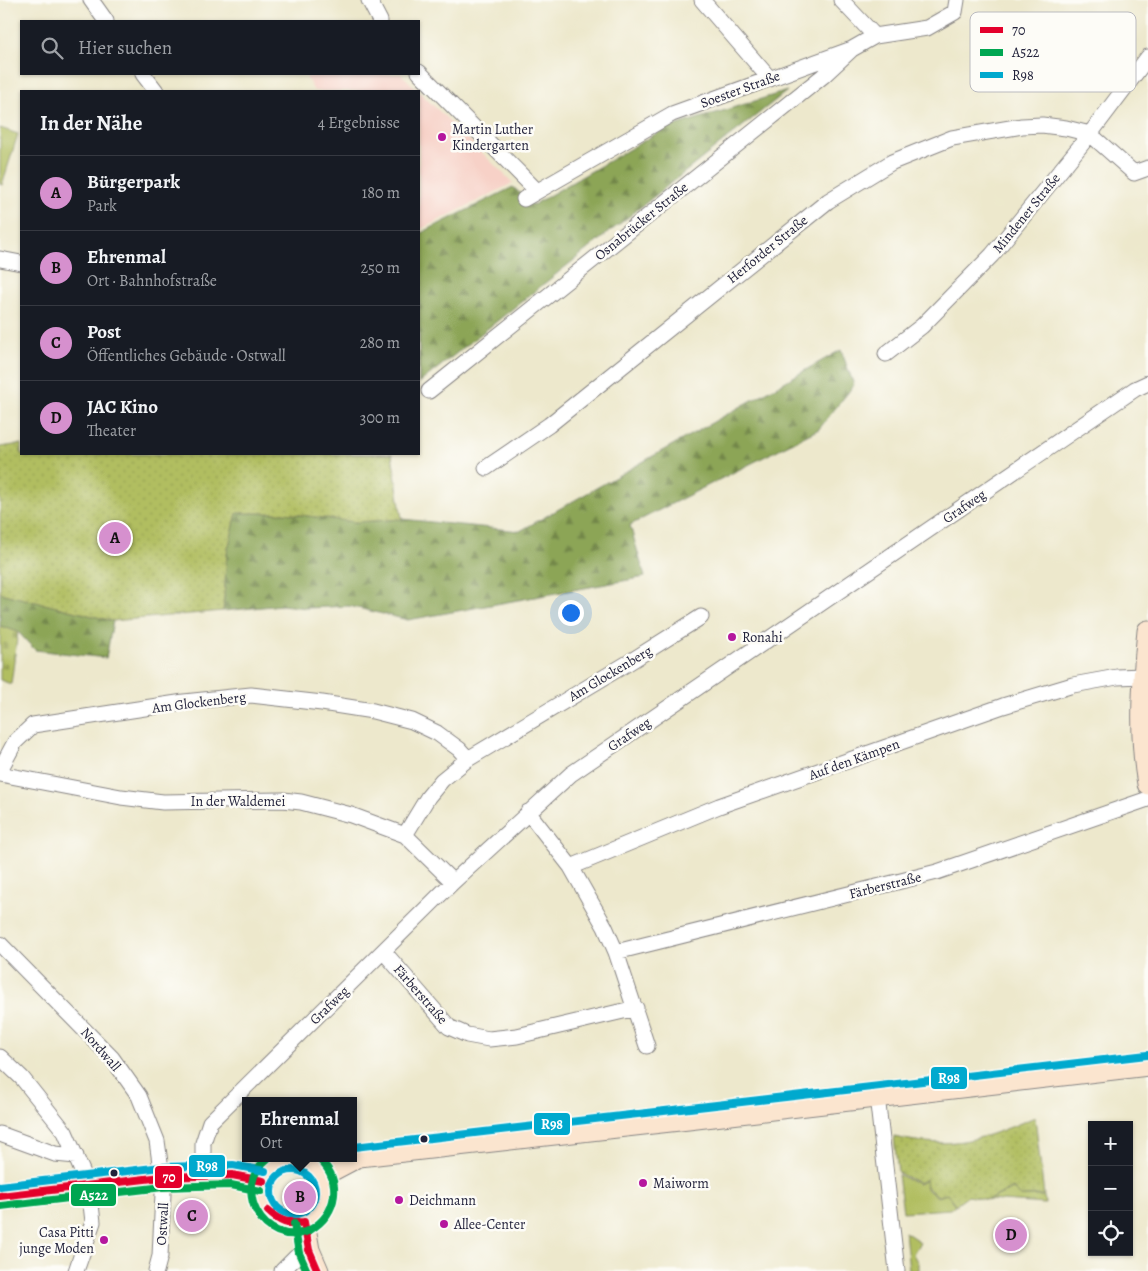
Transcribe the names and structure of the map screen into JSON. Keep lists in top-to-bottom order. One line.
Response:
{"streets":{"street":["Soester Straße","Mindener Straße","Osnabrücker Straße","Herforder Straße","Grafweg","Am Glockenberg","Auf den Kämpen","In der Waldemei","Färberstraße","Nordwall","Ostwall"]},"crossings":[["Soester Straße","Osnabrücker Straße"],["Mindener Straße","Herforder Straße"],["Grafweg","In der Waldemei"],["Grafweg","Färberstraße"],["Am Glockenberg","In der Waldemei"],["Nordwall","Ostwall"]],"places":["Martin Luther Kindergarten","Ronahi","Maiworm","Deichmann","Allee-Center","Casa Pitti junge Moden"],"lines":["transit line R98","transit line A522","transit line 70"],"legend":["70","A522","R98"],"page":{"search":"Hier suchen","heading":["In der Nähe","4 Ergebnisse"],"list":[{"mark":"A","name":"Bürgerpark","note":"Park","value":"180 m"},{"mark":"B","name":"Ehrenmal","note":"Ort · Bahnhofstraße","value":"250 m"},{"mark":"C","name":"Post","note":"Öffentliches Gebäude · Ostwall","value":"280 m"},{"mark":"D","name":"JAC Kino","note":"Theater","value":"300 m"}],"pins":["A","B","C","D"],"popup":["Ehrenmal","Ort"],"map_buttons":["+","−"]}}
